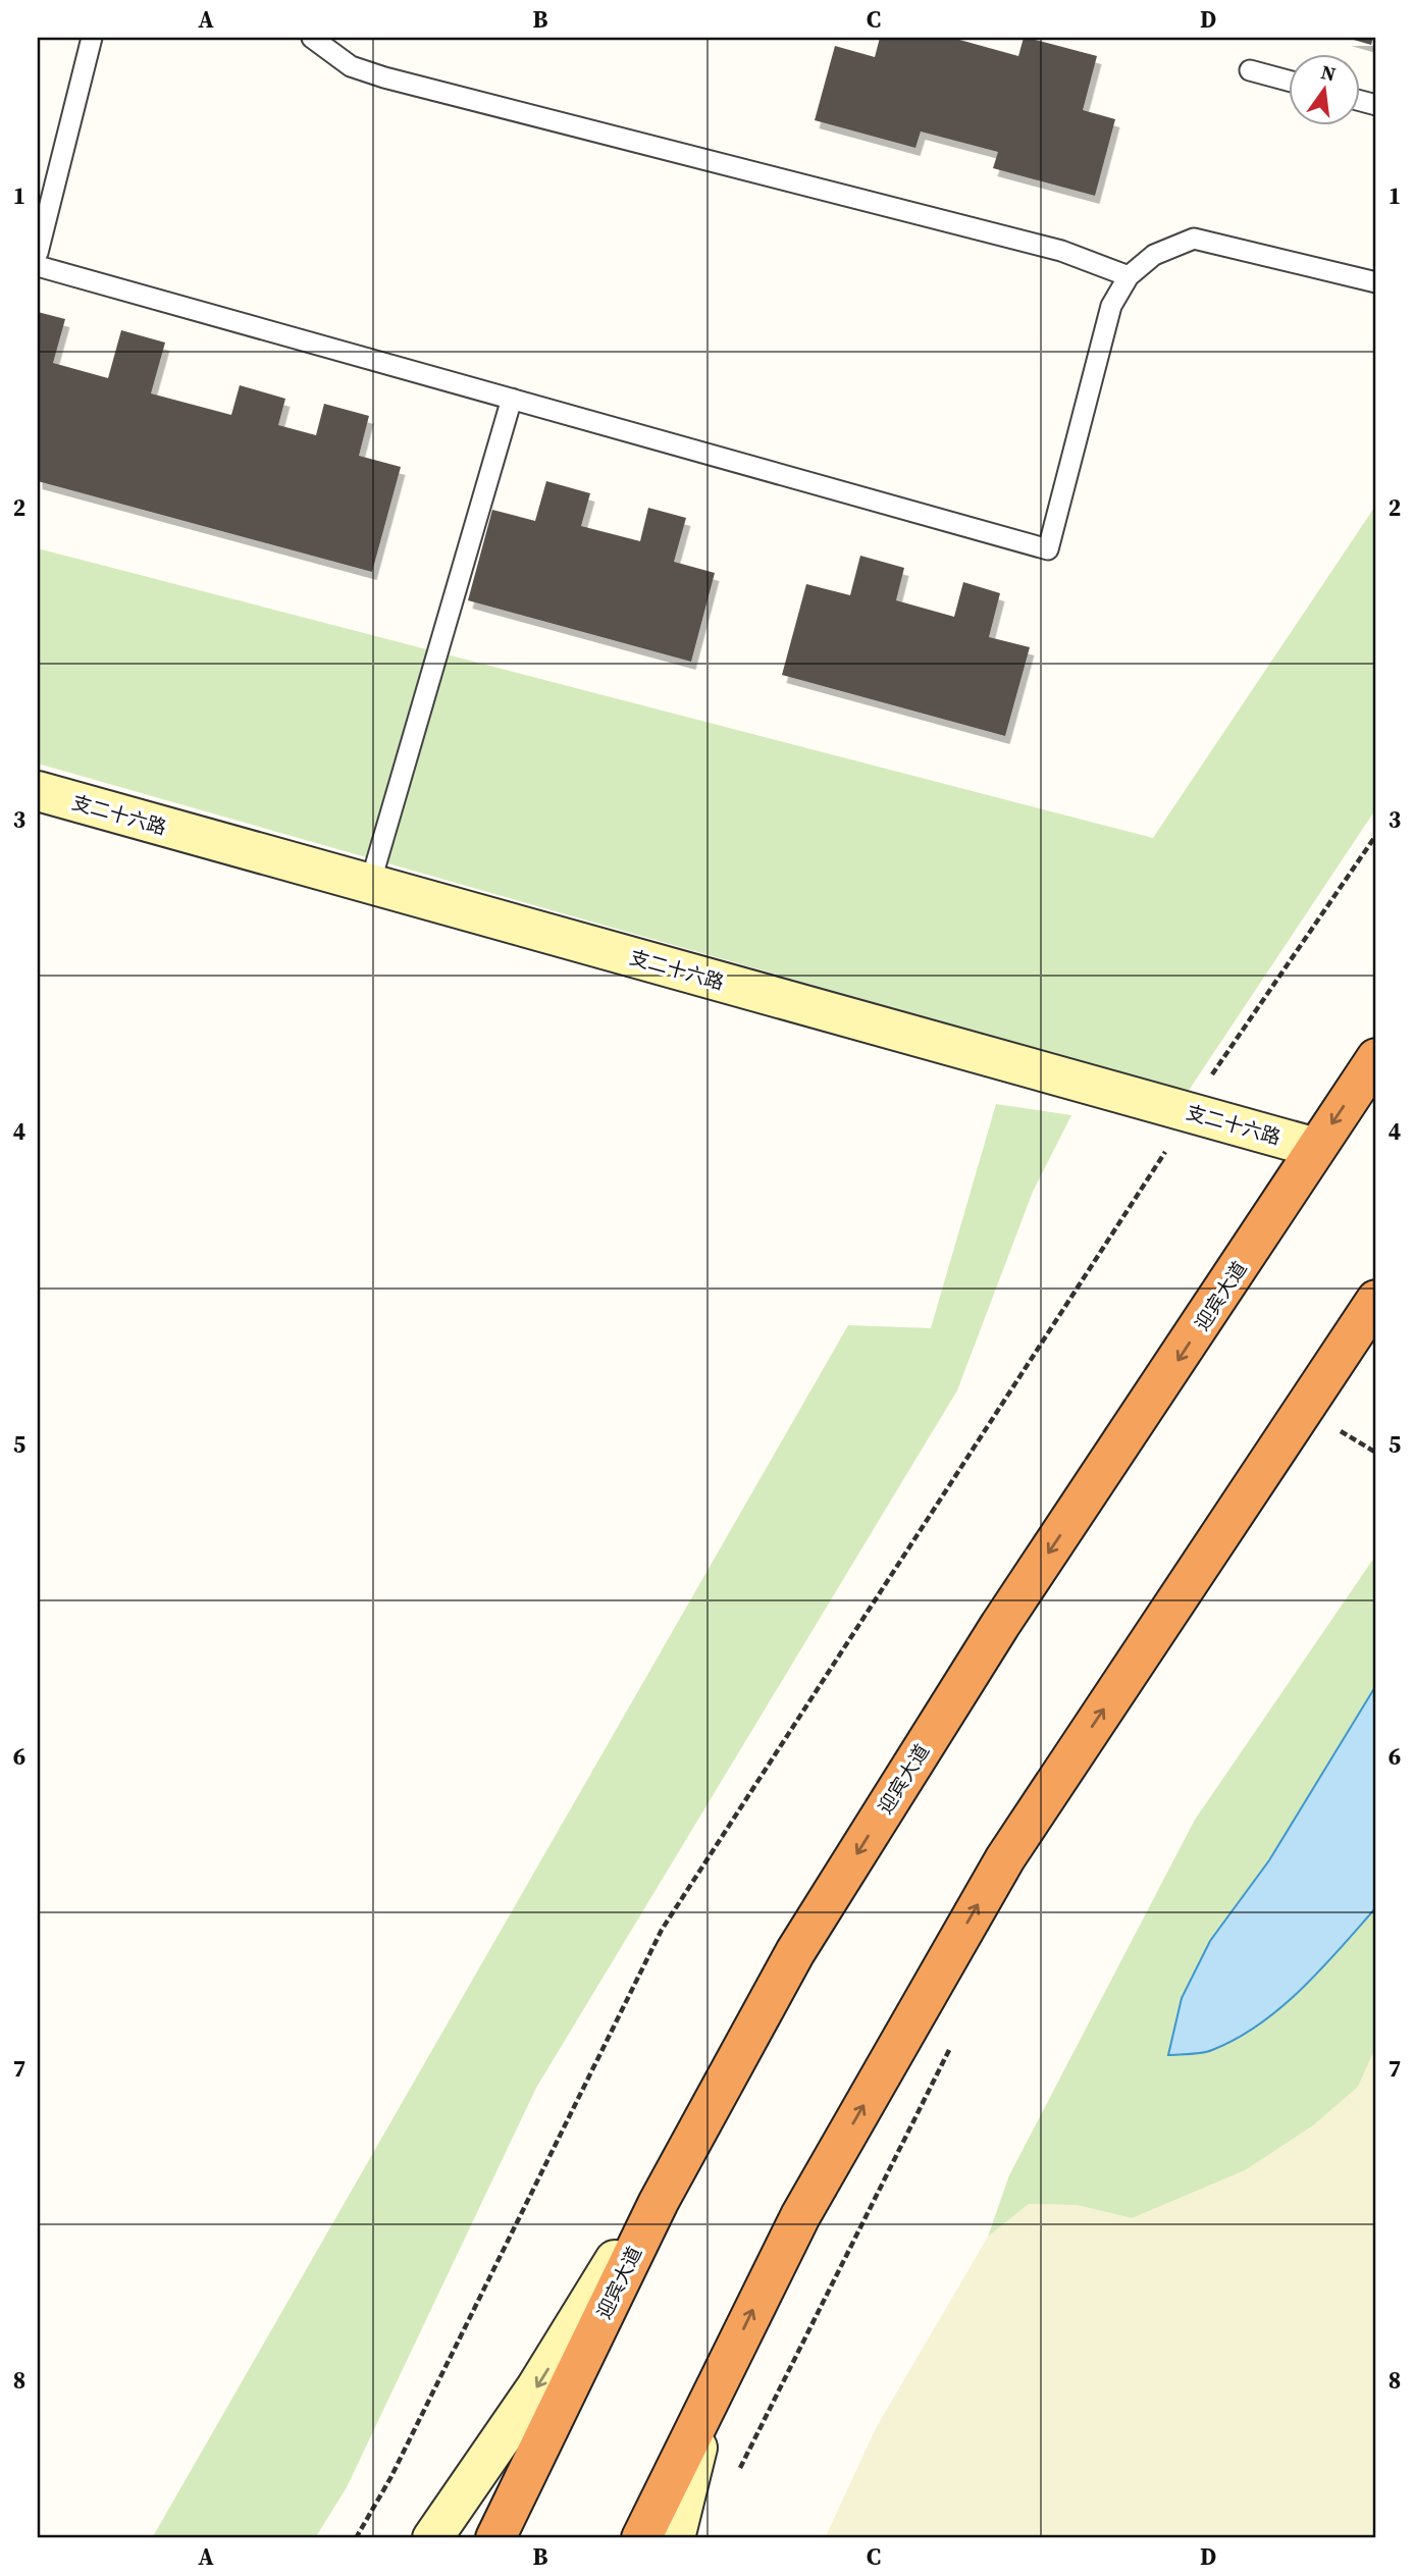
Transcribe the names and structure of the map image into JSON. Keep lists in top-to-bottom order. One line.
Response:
{"streets":{"highway":["迎宾大道"],"street":["支二十六路"]},"crossings":[["支二十六路","迎宾大道"]],"north":"top","grid":{"columns":["A","B","C","D"],"rows":["1","2","3","4","5","6","7","8"]}}
